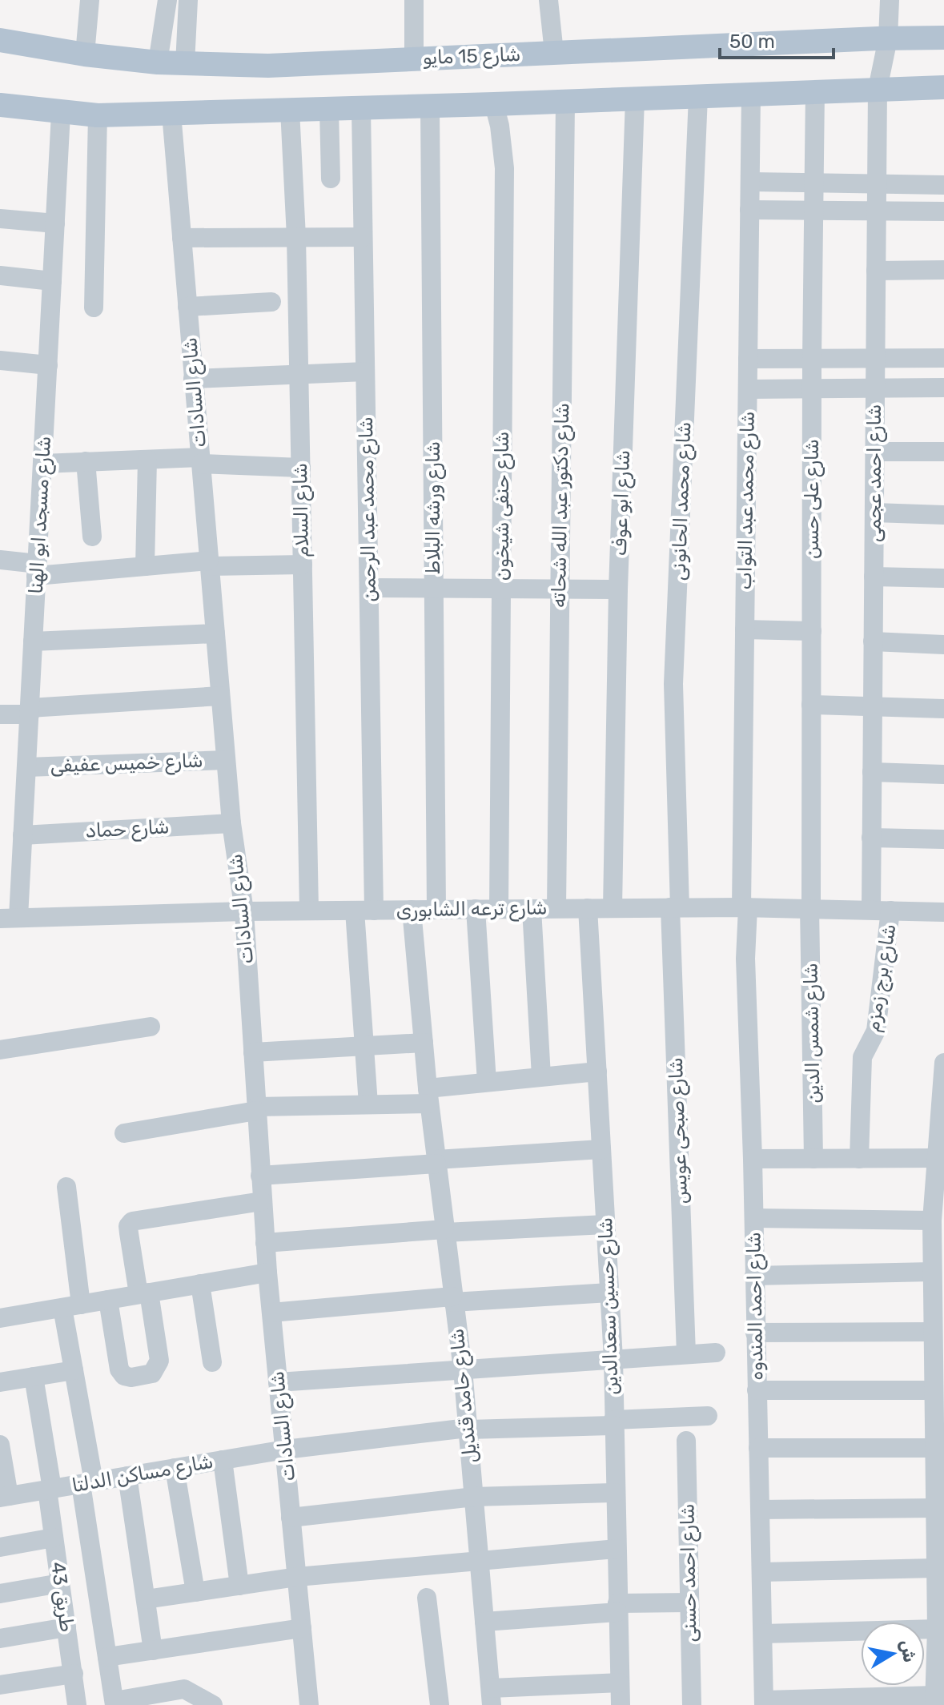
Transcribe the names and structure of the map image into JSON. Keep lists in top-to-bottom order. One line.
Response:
{"streets":{"main road":["شارع 15 مايو"],"street":["شارع السادات","شارع احمد عجمى","شارع على حسن","شارع محمد عبد التواب","شارع محمد الحانونى","شارع ابو عوف","شارع دكتور عبد الله شحاته","شارع حنفى شيخون","شارع ورشه البلاط","شارع محمد عبد الرحمن","شارع السلام","شارع مسجد ابو الهنا","شارع خميس عفيفى","شارع حماد","شارع ترعه الشابورى","شارع برج زمزم","شارع شمس الدين","شارع صبحى عويس","شارع حسين سعدالدين","شارع احمد المندوه","شارع حامد قنديل","شارع مساكن الدلتا","شارع احمد حسنى","طريق 43"]},"crossings":[["شارع 15 مايو","شارع احمد عجمى"],["شارع السادات","شارع خميس عفيفى"],["شارع السادات","شارع حماد"],["شارع السادات","شارع ترعه الشابورى"],["شارع السادات","شارع مساكن الدلتا"],["شارع احمد عجمى","شارع ترعه الشابورى"],["شارع على حسن","شارع ترعه الشابورى"],["شارع على حسن","شارع شمس الدين"],["شارع محمد عبد التواب","شارع ترعه الشابورى"],["شارع محمد عبد التواب","شارع احمد المندوه"],["شارع محمد الحانونى","شارع ترعه الشابورى"],["شارع محمد الحانونى","شارع صبحى عويس"],["شارع ابو عوف","شارع ترعه الشابورى"],["شارع دكتور عبد الله شحاته","شارع ترعه الشابورى"],["شارع حنفى شيخون","شارع ترعه الشابورى"],["شارع ورشه البلاط","شارع ترعه الشابورى"],["شارع محمد عبد الرحمن","شارع ترعه الشابورى"],["شارع السلام","شارع ترعه الشابورى"],["شارع مسجد ابو الهنا","شارع خميس عفيفى"],["شارع مسجد ابو الهنا","شارع حماد"],["شارع مسجد ابو الهنا","شارع ترعه الشابورى"],["شارع ترعه الشابورى","شارع برج زمزم"],["شارع ترعه الشابورى","شارع شمس الدين"],["شارع ترعه الشابورى","شارع صبحى عويس"],["شارع ترعه الشابورى","شارع حسين سعدالدين"],["شارع ترعه الشابورى","شارع احمد المندوه"],["شارع ترعه الشابورى","شارع حامد قنديل"],["شارع حسين سعدالدين","شارع مساكن الدلتا"],["شارع حامد قنديل","شارع مساكن الدلتا"],["شارع مساكن الدلتا","طريق 43"]],"scale_bar":"50 m","north":"right"}
